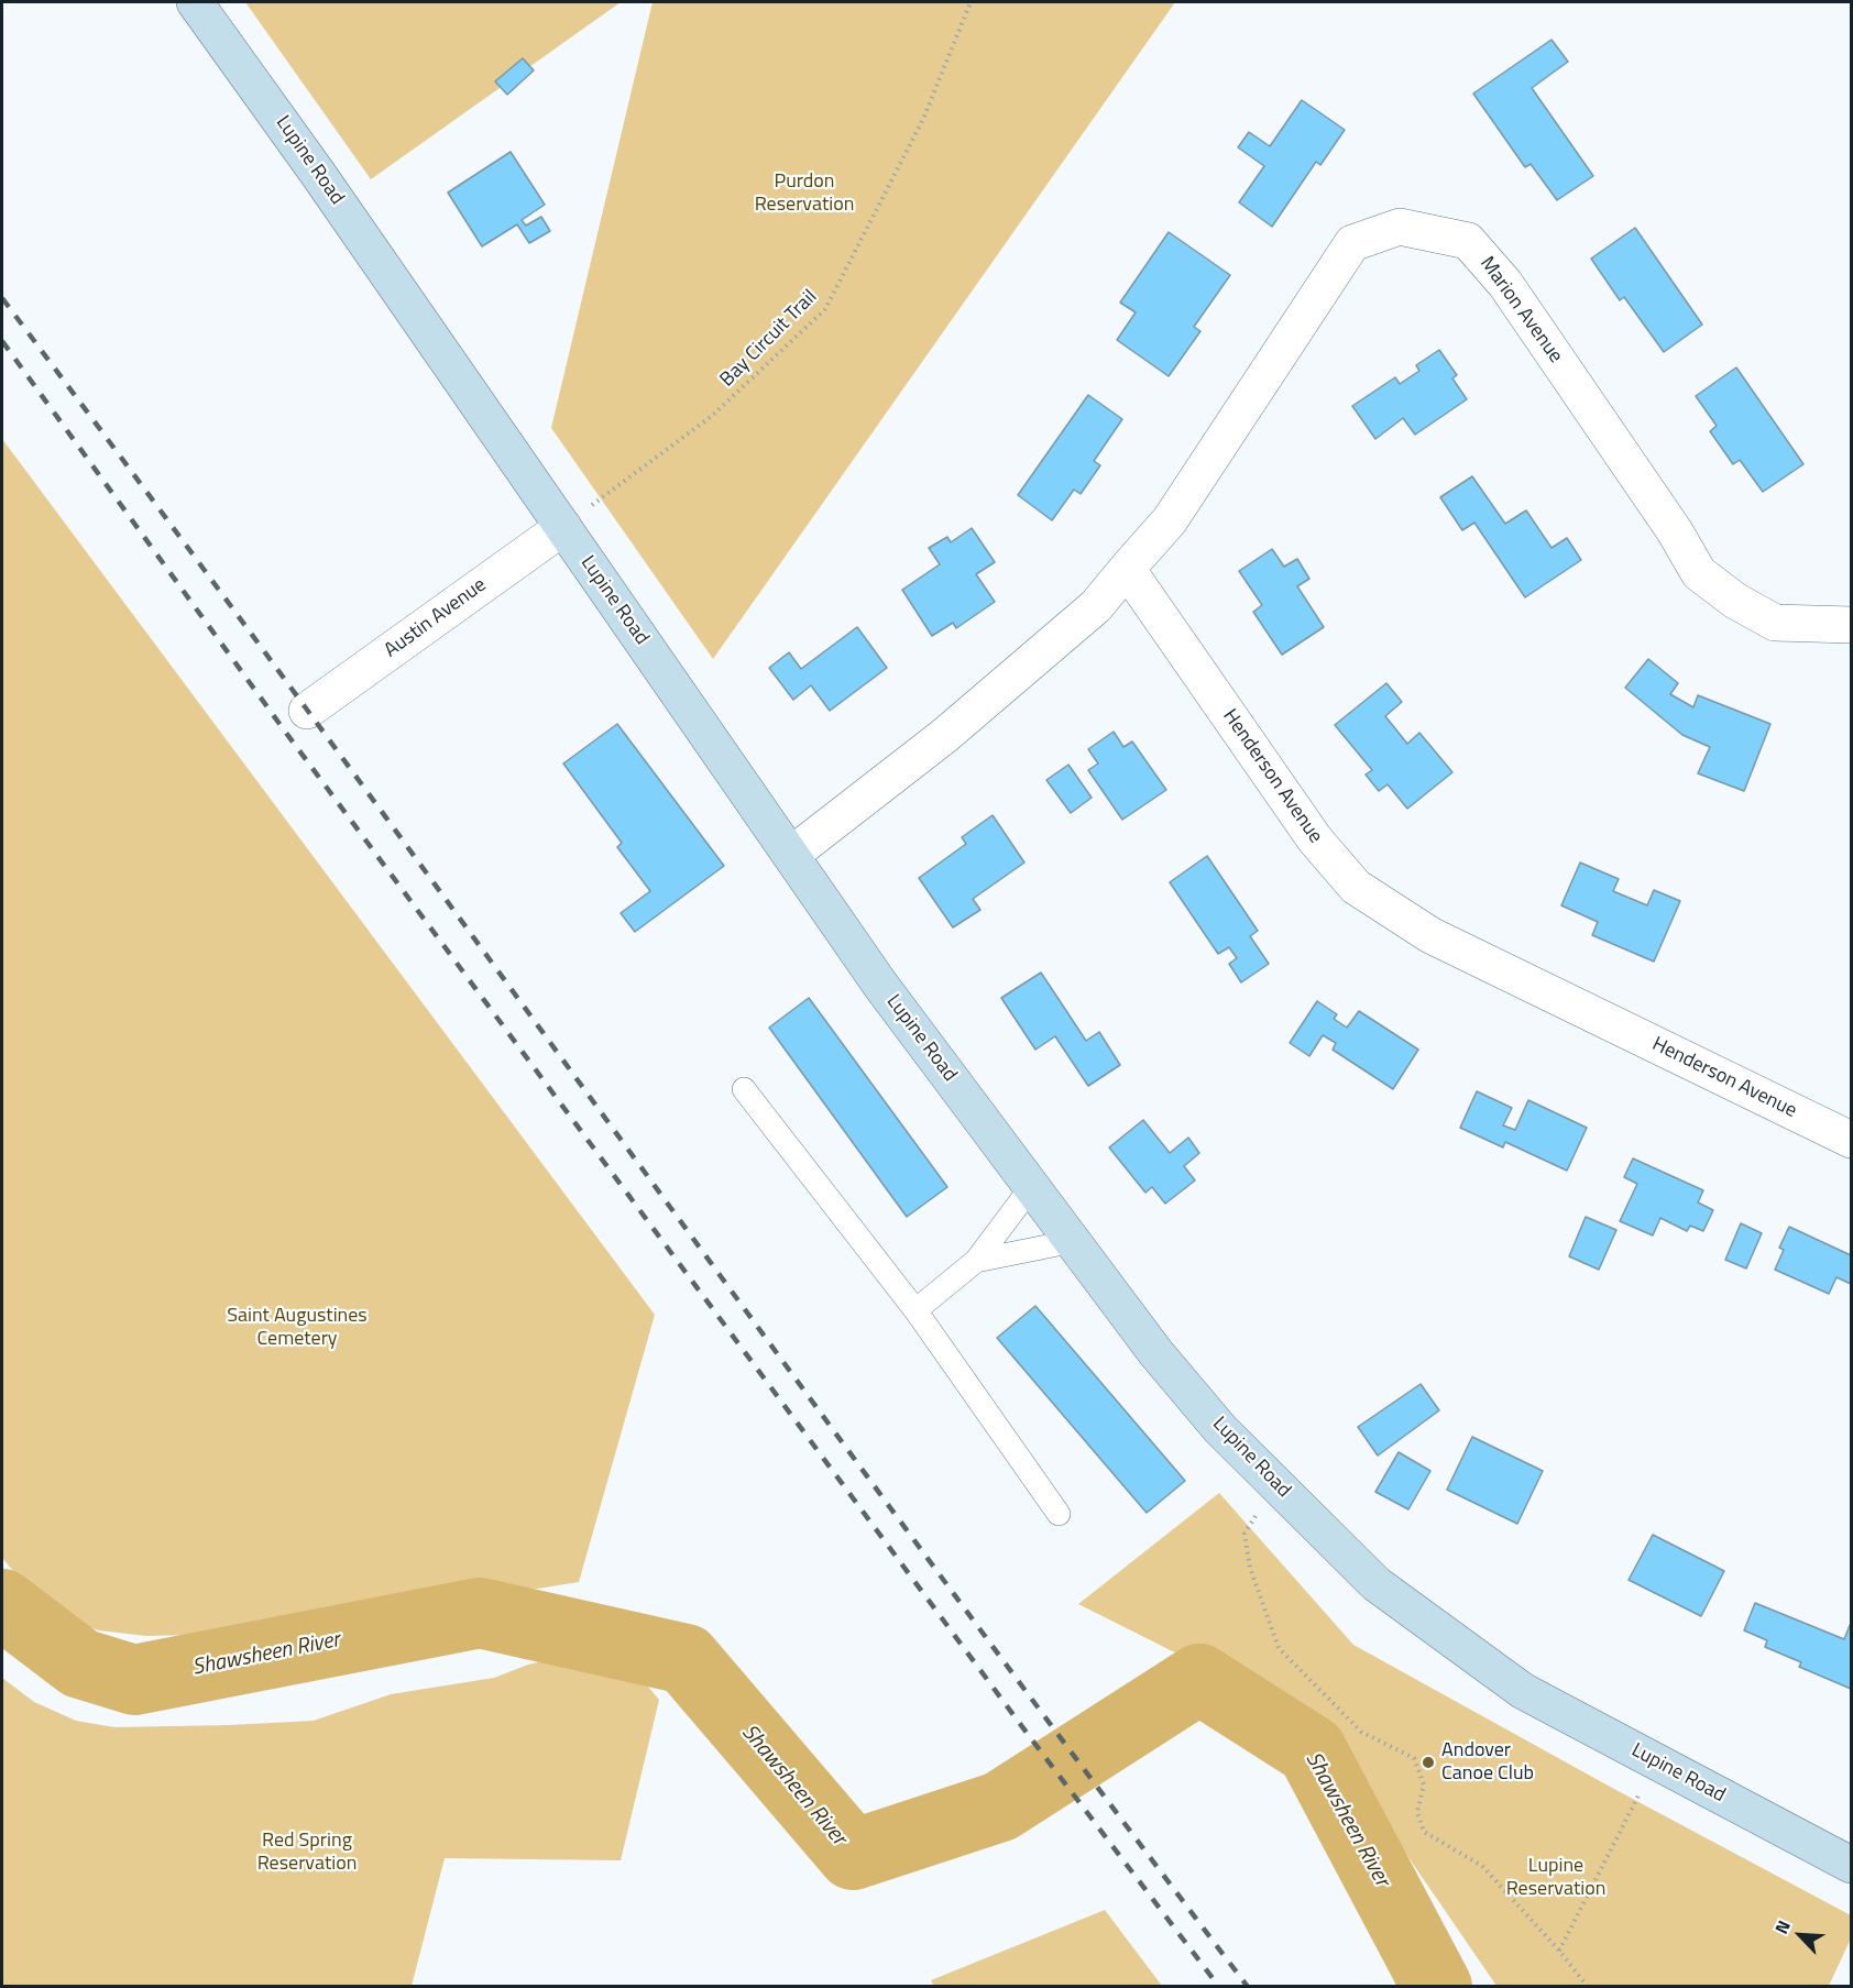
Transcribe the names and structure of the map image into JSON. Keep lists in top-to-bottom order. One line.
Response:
{"streets":{"street":["Lupine Road","Marion Avenue","Austin Avenue","Henderson Avenue"],"path":["Bay Circuit Trail"]},"crossings":[["Lupine Road","Bay Circuit Trail"],["Lupine Road","Austin Avenue"],["Marion Avenue","Henderson Avenue"],["Bay Circuit Trail","Austin Avenue"]],"water":["Shawsheen River"],"parks":["Purdon Reservation","Saint Augustines Cemetery","Red Spring Reservation","Lupine Reservation"],"places":["Andover Canoe Club"],"north":"top left"}
